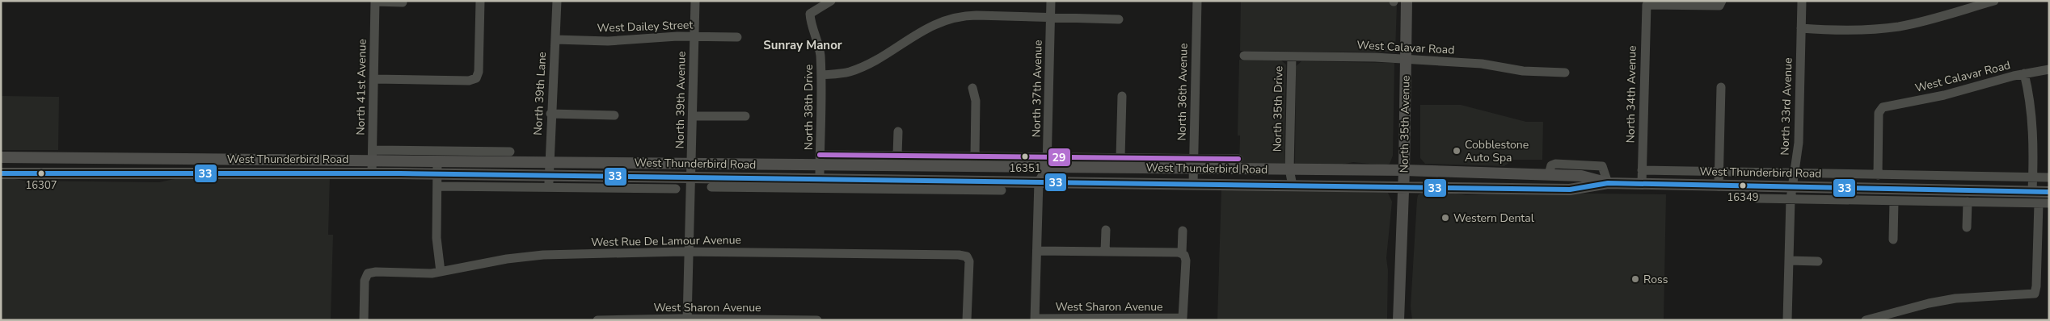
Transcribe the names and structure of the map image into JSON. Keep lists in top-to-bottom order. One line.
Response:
{"streets":{"main road":["North 35th Avenue","West Thunderbird Road"],"street":["West Dailey Street","West Calavar Road","North 41st Avenue","North 37th Avenue","North 36th Avenue","North 39th Lane","North 34th Avenue","North 39th Avenue","North 33rd Avenue","North 38th Drive","North 35th Drive","West Rue De Lamour Avenue","West Sharon Avenue"]},"crossings":[["West Dailey Street","North 39th Lane"],["West Dailey Street","North 39th Avenue"],["West Calavar Road","North 35th Drive"],["West Calavar Road","North 35th Avenue"],["West Calavar Road","West Thunderbird Road"],["North 41st Avenue","West Thunderbird Road"],["North 37th Avenue","West Thunderbird Road"],["North 37th Avenue","West Sharon Avenue"],["North 36th Avenue","West Thunderbird Road"],["North 39th Lane","West Thunderbird Road"],["North 34th Avenue","West Thunderbird Road"],["North 39th Avenue","West Thunderbird Road"],["North 39th Avenue","West Rue De Lamour Avenue"],["North 39th Avenue","West Sharon Avenue"],["North 33rd Avenue","West Thunderbird Road"],["North 38th Drive","West Thunderbird Road"],["North 35th Drive","West Thunderbird Road"],["North 35th Avenue","West Thunderbird Road"]],"districts":["Sunray Manor"],"places":["Cobblestone Auto Spa","16351","16307","16349","Western Dental","Ross"],"lines":["transit line 29","transit line 33"]}
